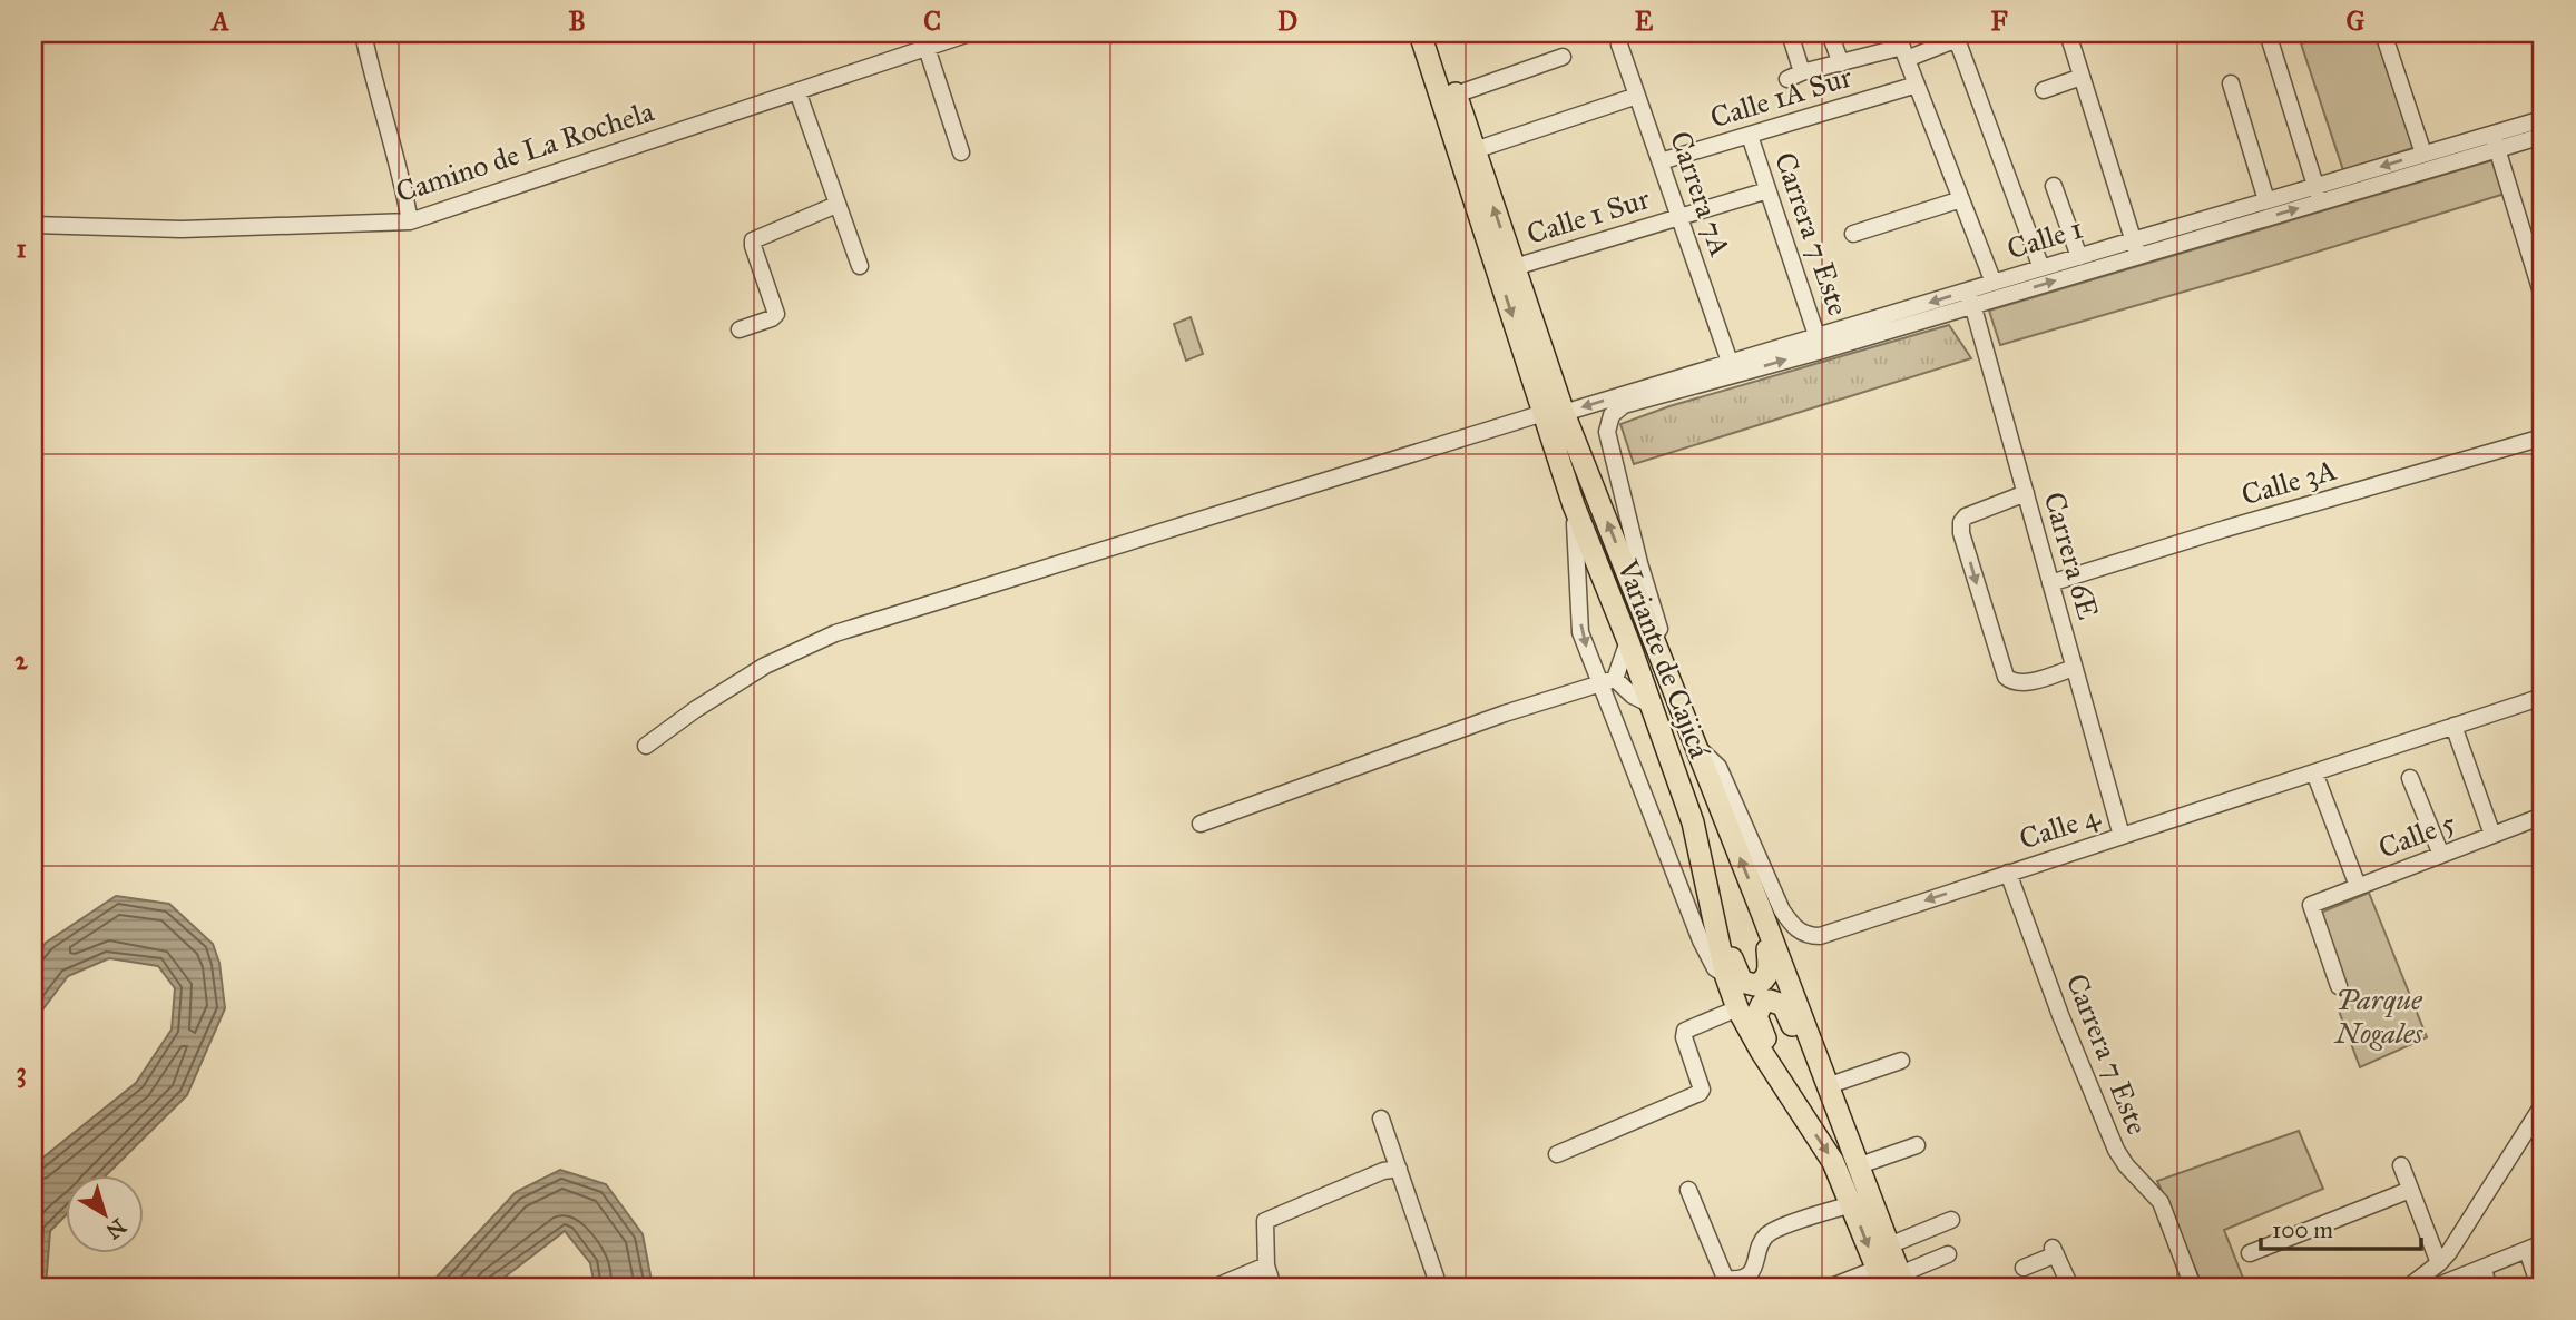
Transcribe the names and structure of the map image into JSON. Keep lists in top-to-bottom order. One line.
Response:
{"streets":{"highway":["Variante de Cajicá"],"street":["Calle 1A Sur","Camino de La Rochela","Carrera 7A","Calle 1 Sur","Carrera 7 Este","Calle 1","Calle 3A","Carrera 6E","Calle 4","Calle 5"]},"crossings":[["Calle 1A Sur","Carrera 7A"],["Calle 1A Sur","Carrera 7 Este"],["Carrera 7A","Calle 1 Sur"],["Carrera 7A","Calle 1"],["Calle 1 Sur","Carrera 7 Este"],["Calle 1 Sur","Variante de Cajicá"],["Carrera 7 Este","Calle 1"],["Carrera 7 Este","Calle 4"],["Calle 1","Carrera 6E"],["Calle 1","Variante de Cajicá"],["Calle 3A","Carrera 6E"],["Carrera 6E","Calle 4"],["Variante de Cajicá","Calle 4"]],"parks":["Parque Nogales"],"scale_bar":"100 m","north":"bottom right","grid":{"columns":["A","B","C","D","E","F","G"],"rows":["1","2","3"]}}
